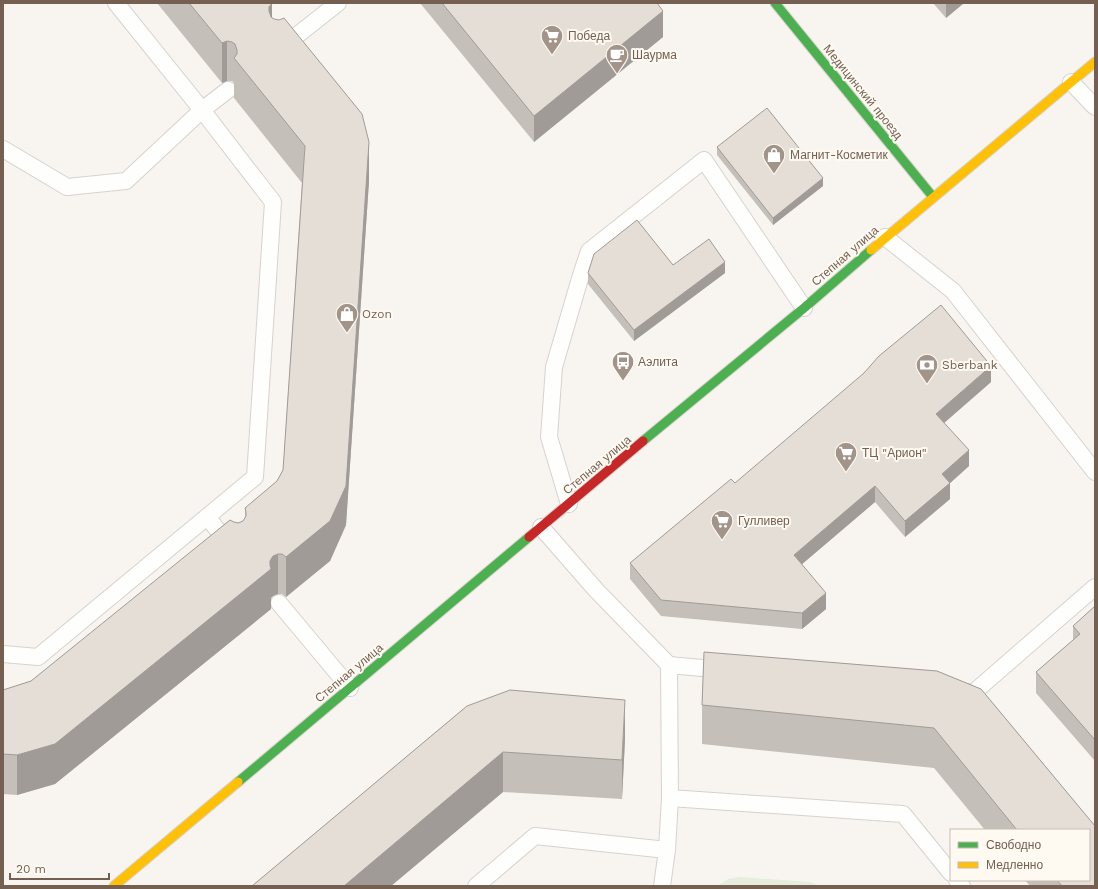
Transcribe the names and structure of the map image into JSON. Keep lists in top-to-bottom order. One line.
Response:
{"streets":{"street":["Медицинский проезд","Степная улица"]},"crossings":[["Медицинский проезд","Степная улица"]],"places":{"supermarket":["Победа","ТЦ \"Арион\"","Гулливер"],"cafe":["Шаурма"],"shop":["Магнит-Косметик","Ozon"],"bus stop":["Аэлита"],"bank":["Sberbank"]},"legend":["Свободно","Медленно"],"scale_bar":"20 m"}
